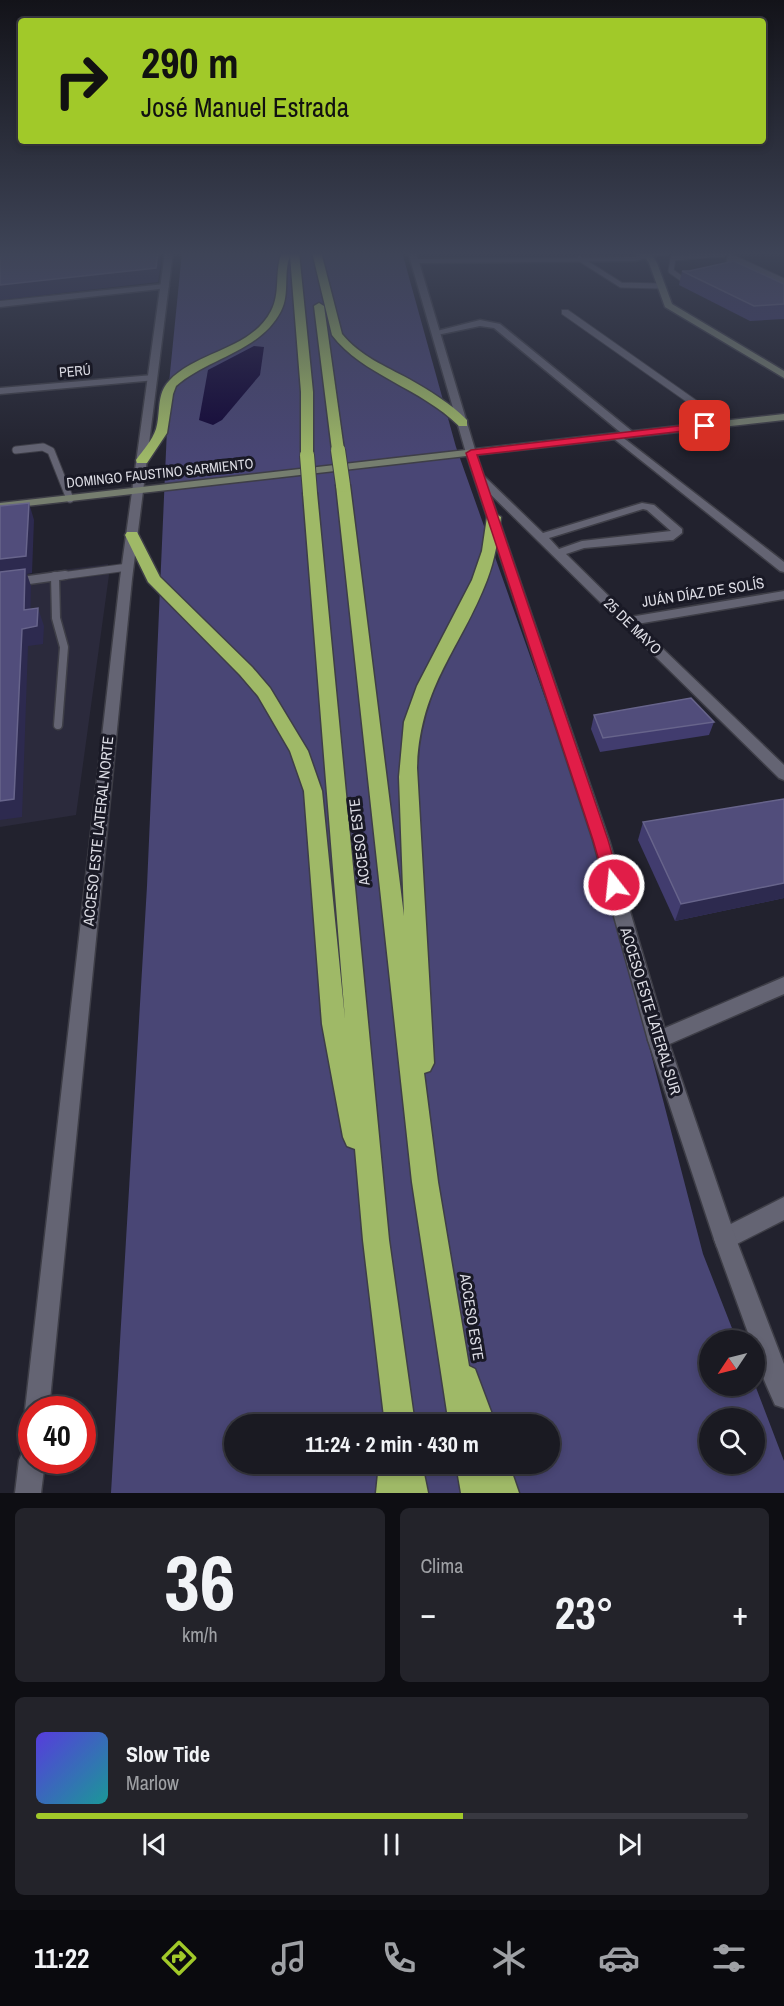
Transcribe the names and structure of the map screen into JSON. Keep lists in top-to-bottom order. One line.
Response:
{"streets":{"highway":["ACCESO ESTE"],"main road":["DOMINGO FAUSTINO SARMIENTO"],"street":["PERÚ","JUÁN DÍAZ DE SOLÍS","25 DE MAYO","ACCESO ESTE LATERAL NORTE","ACCESO ESTE LATERAL SUR"]},"crossings":[["PERÚ","ACCESO ESTE LATERAL NORTE"],["DOMINGO FAUSTINO SARMIENTO","ACCESO ESTE LATERAL NORTE"],["DOMINGO FAUSTINO SARMIENTO","ACCESO ESTE LATERAL SUR"],["JUÁN DÍAZ DE SOLÍS","25 DE MAYO"],["25 DE MAYO","ACCESO ESTE LATERAL SUR"]],"north":"bottom left","page":{"turn":["290 m","José Manuel Estrada"],"limit":"40","trip":"11:24 · 2 min · 430 m","tile":[["36","km/h"],"Clima"],"heat":["−","23°","+"],"song":["Slow Tide","Marlow"],"tabs":"11:22"}}
